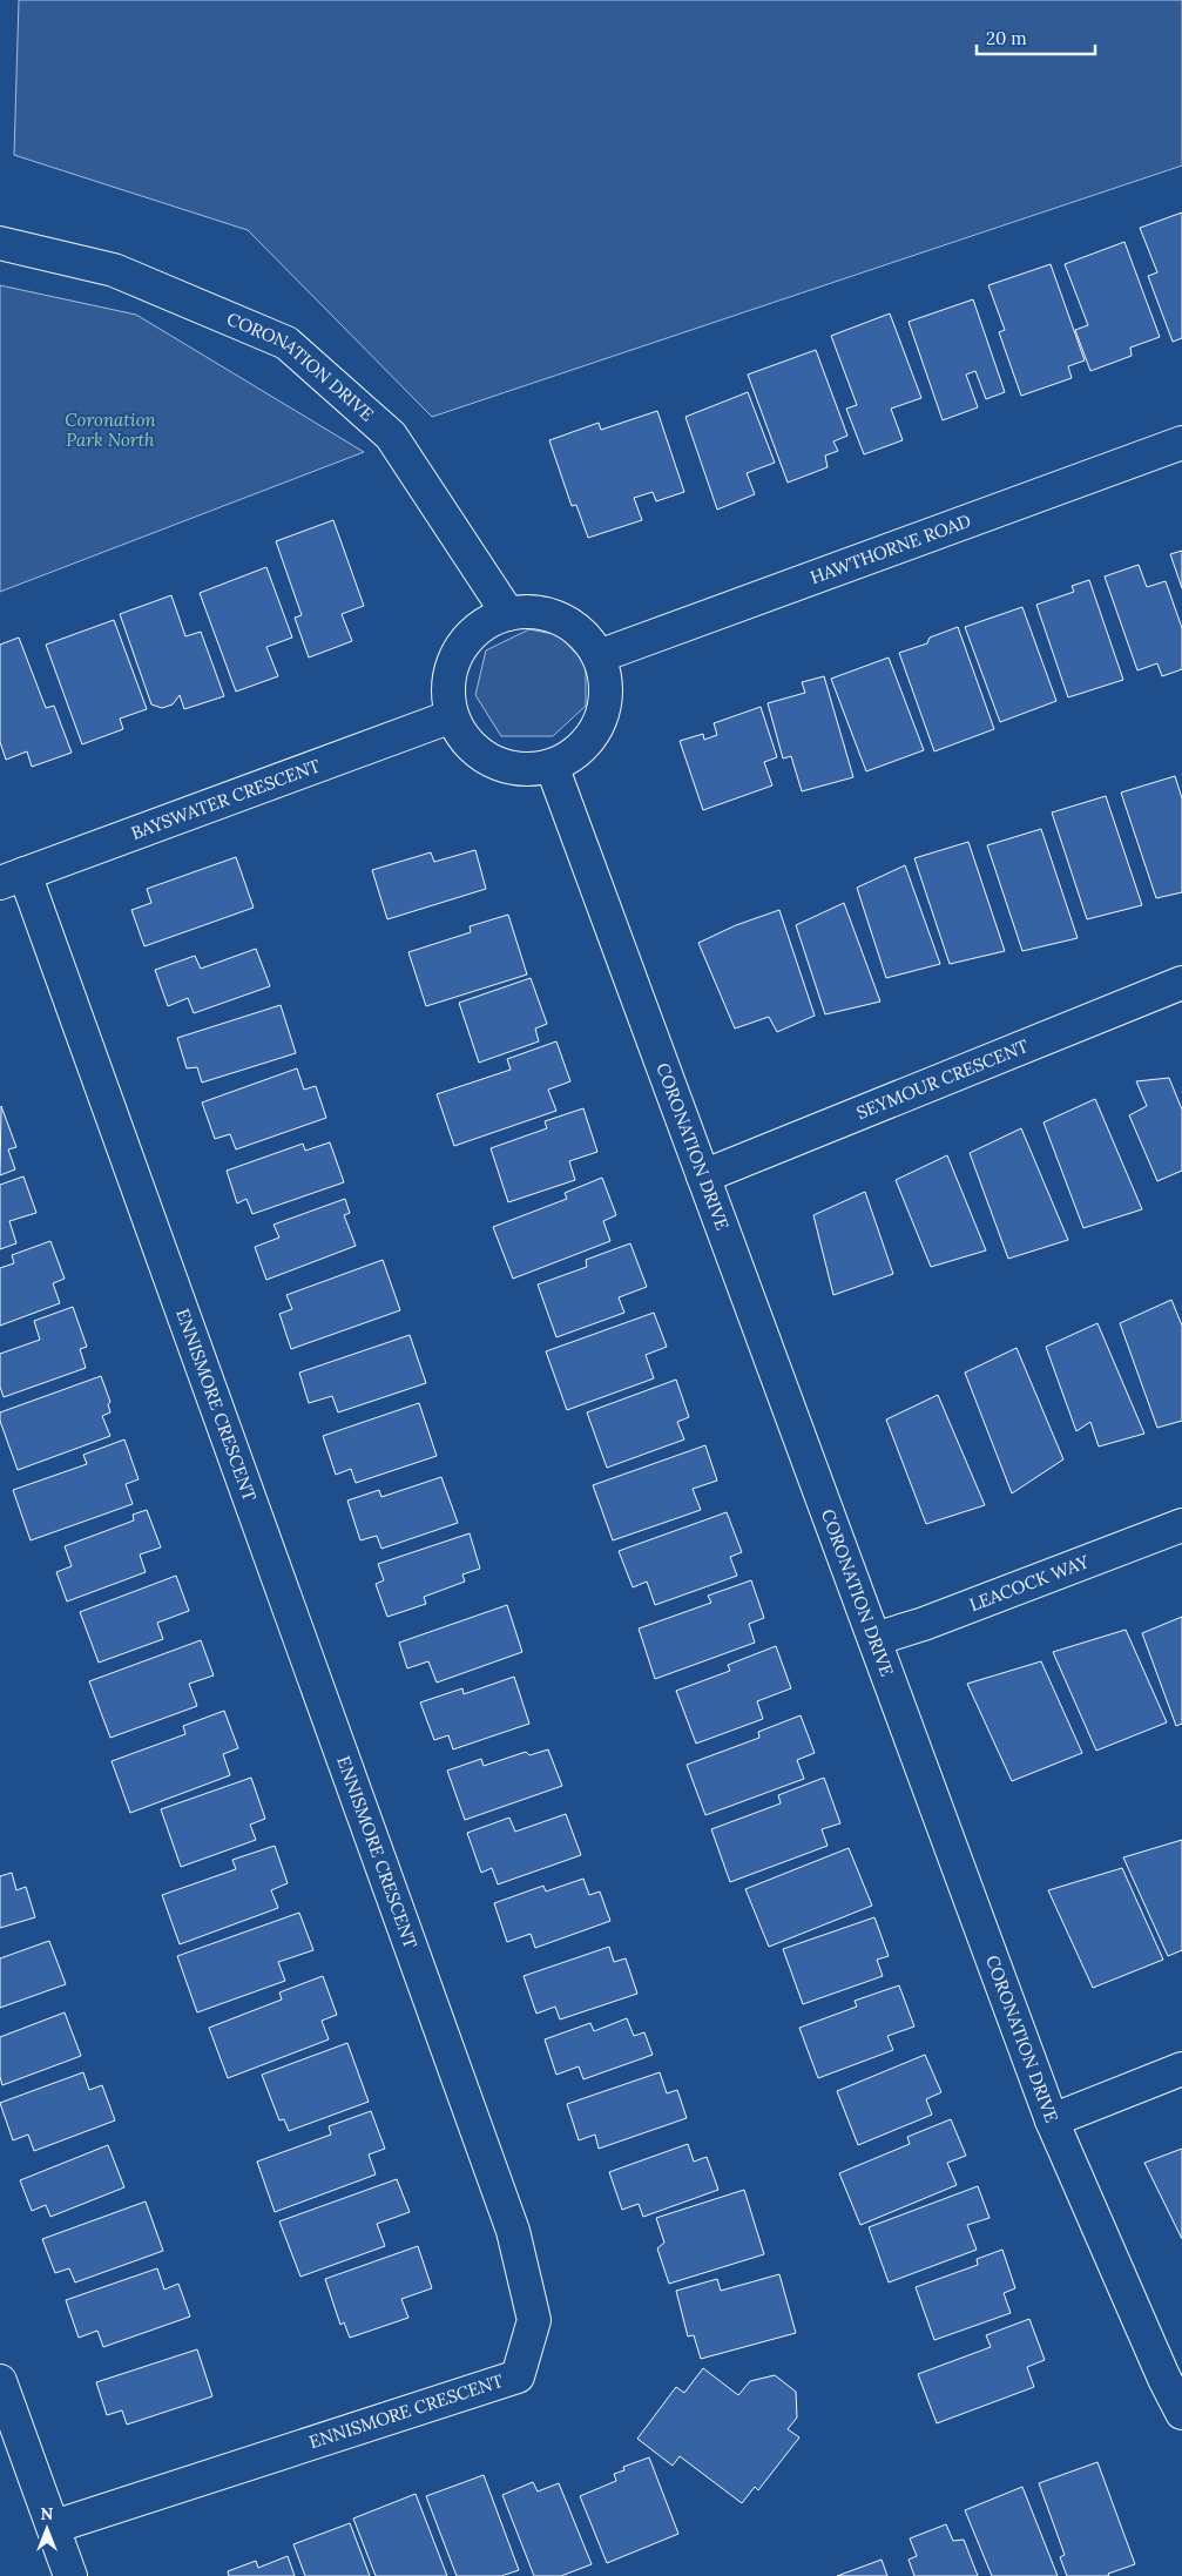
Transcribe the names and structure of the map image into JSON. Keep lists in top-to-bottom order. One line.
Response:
{"streets":{"street":["CORONATION DRIVE","HAWTHORNE ROAD","BAYSWATER CRESCENT","SEYMOUR CRESCENT","ENNISMORE CRESCENT","LEACOCK WAY"]},"crossings":[["CORONATION DRIVE","HAWTHORNE ROAD"],["CORONATION DRIVE","BAYSWATER CRESCENT"],["CORONATION DRIVE","SEYMOUR CRESCENT"],["CORONATION DRIVE","LEACOCK WAY"],["HAWTHORNE ROAD","BAYSWATER CRESCENT"],["BAYSWATER CRESCENT","ENNISMORE CRESCENT"]],"parks":["Coronation Park North"],"scale_bar":"20 m","north":"top"}
